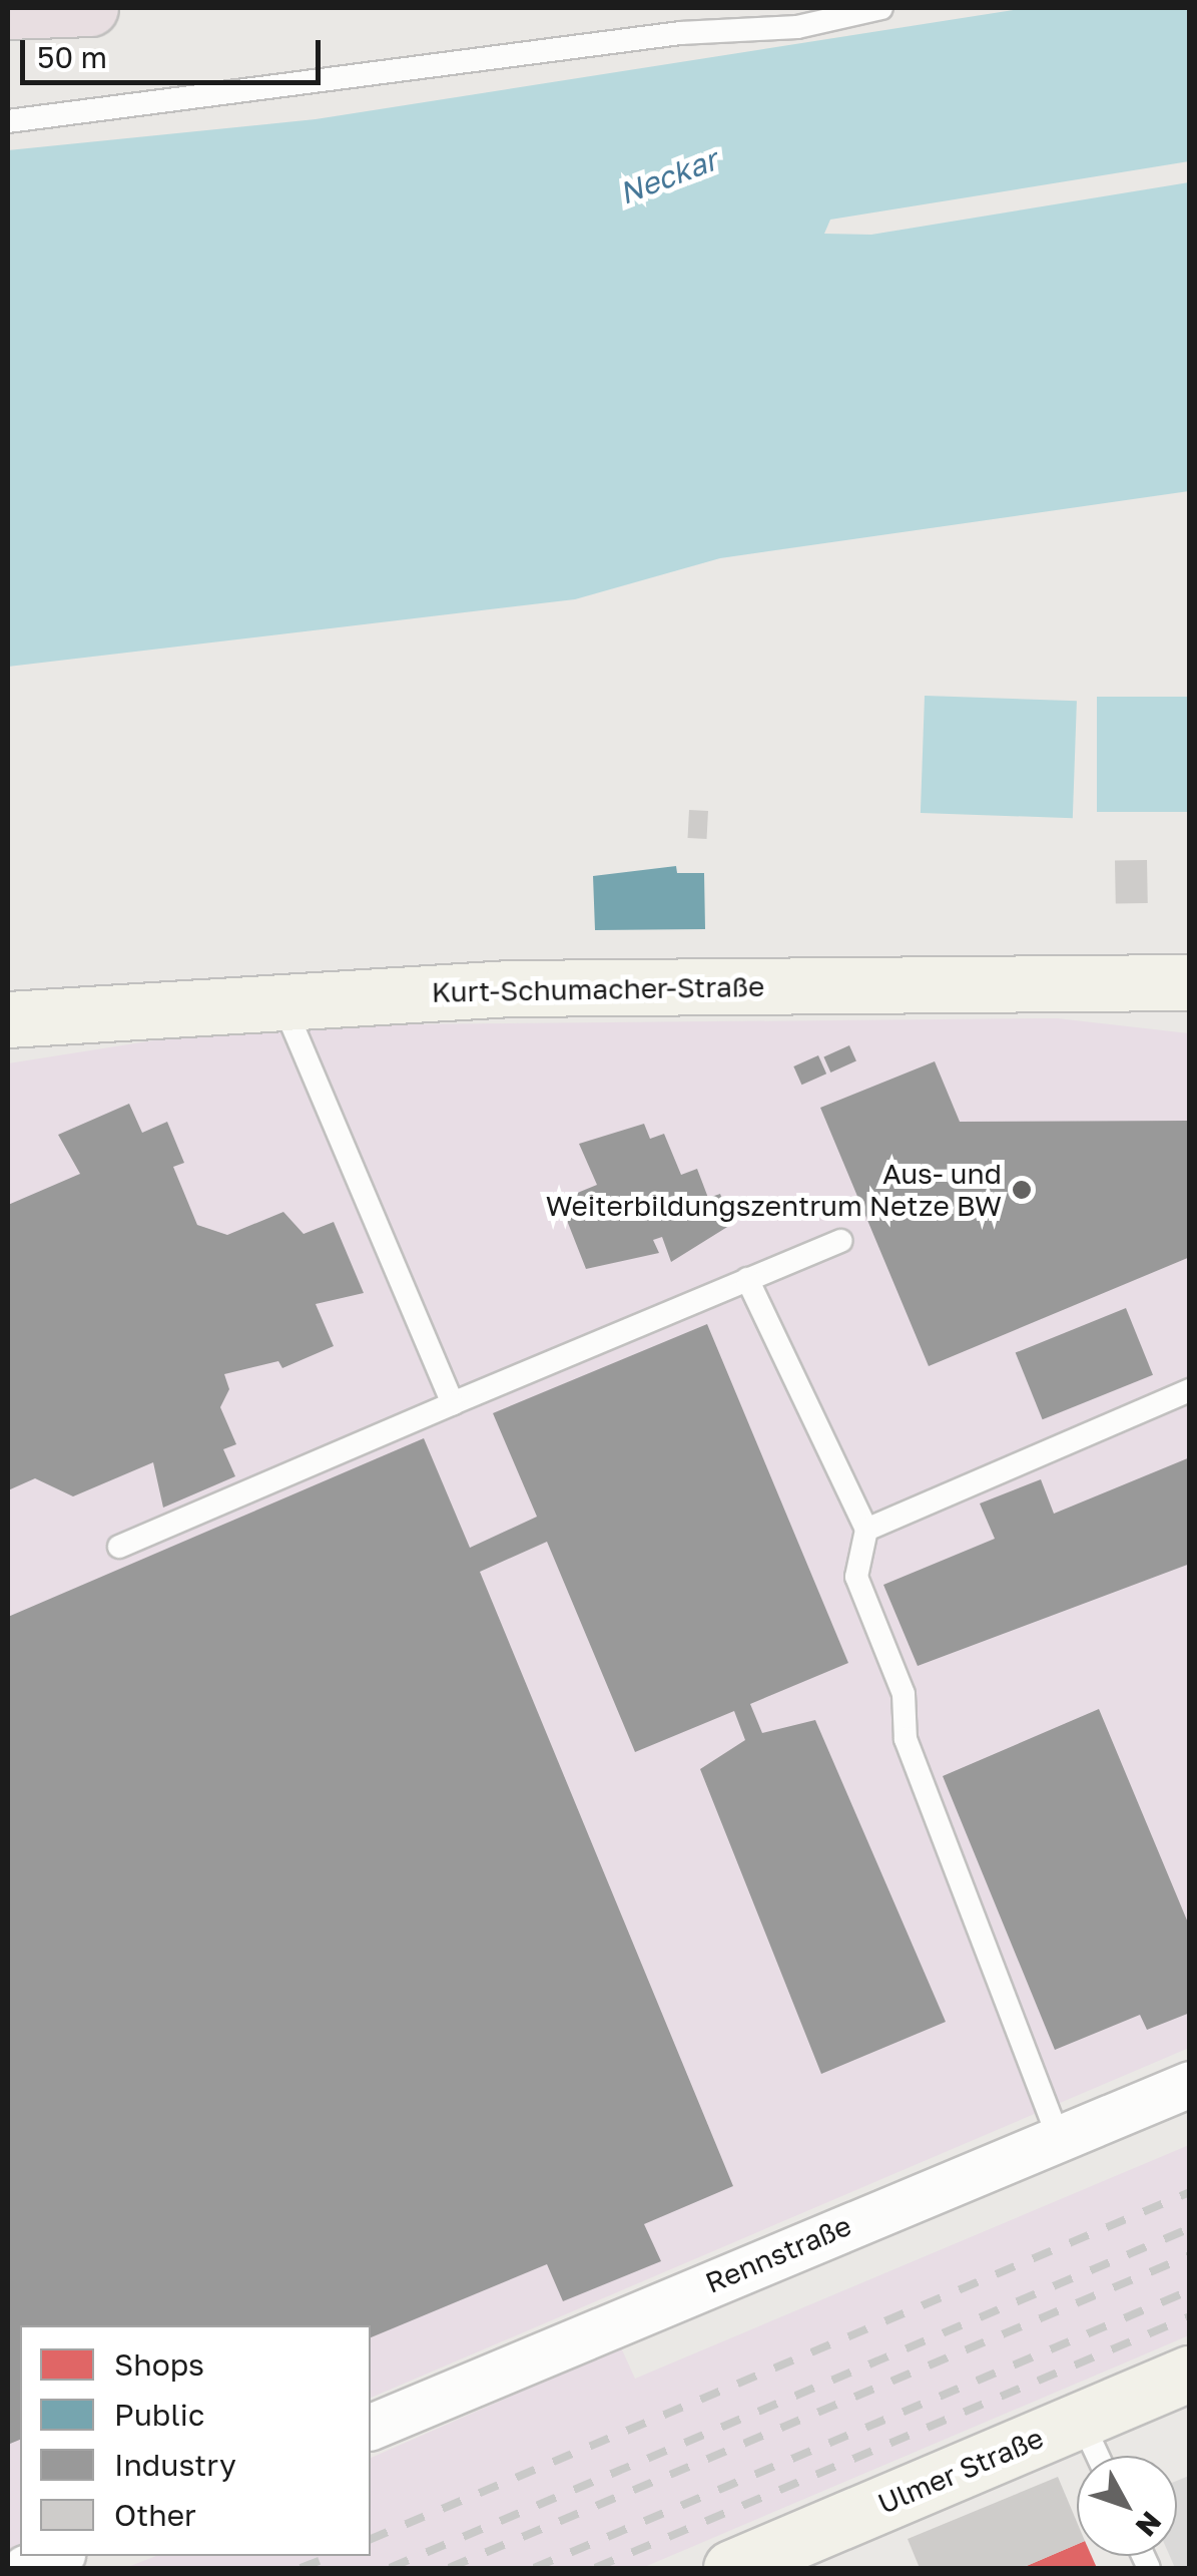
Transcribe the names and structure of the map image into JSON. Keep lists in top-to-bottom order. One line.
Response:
{"streets":{"street":["Kurt-Schumacher-Straße","Rennstraße","Ulmer Straße"]},"water":["Neckar"],"places":["Aus- und Weiterbildungszentrum Netze BW"],"legend":["Shops","Public","Industry","Other"],"scale_bar":"50 m","north":"bottom right"}
